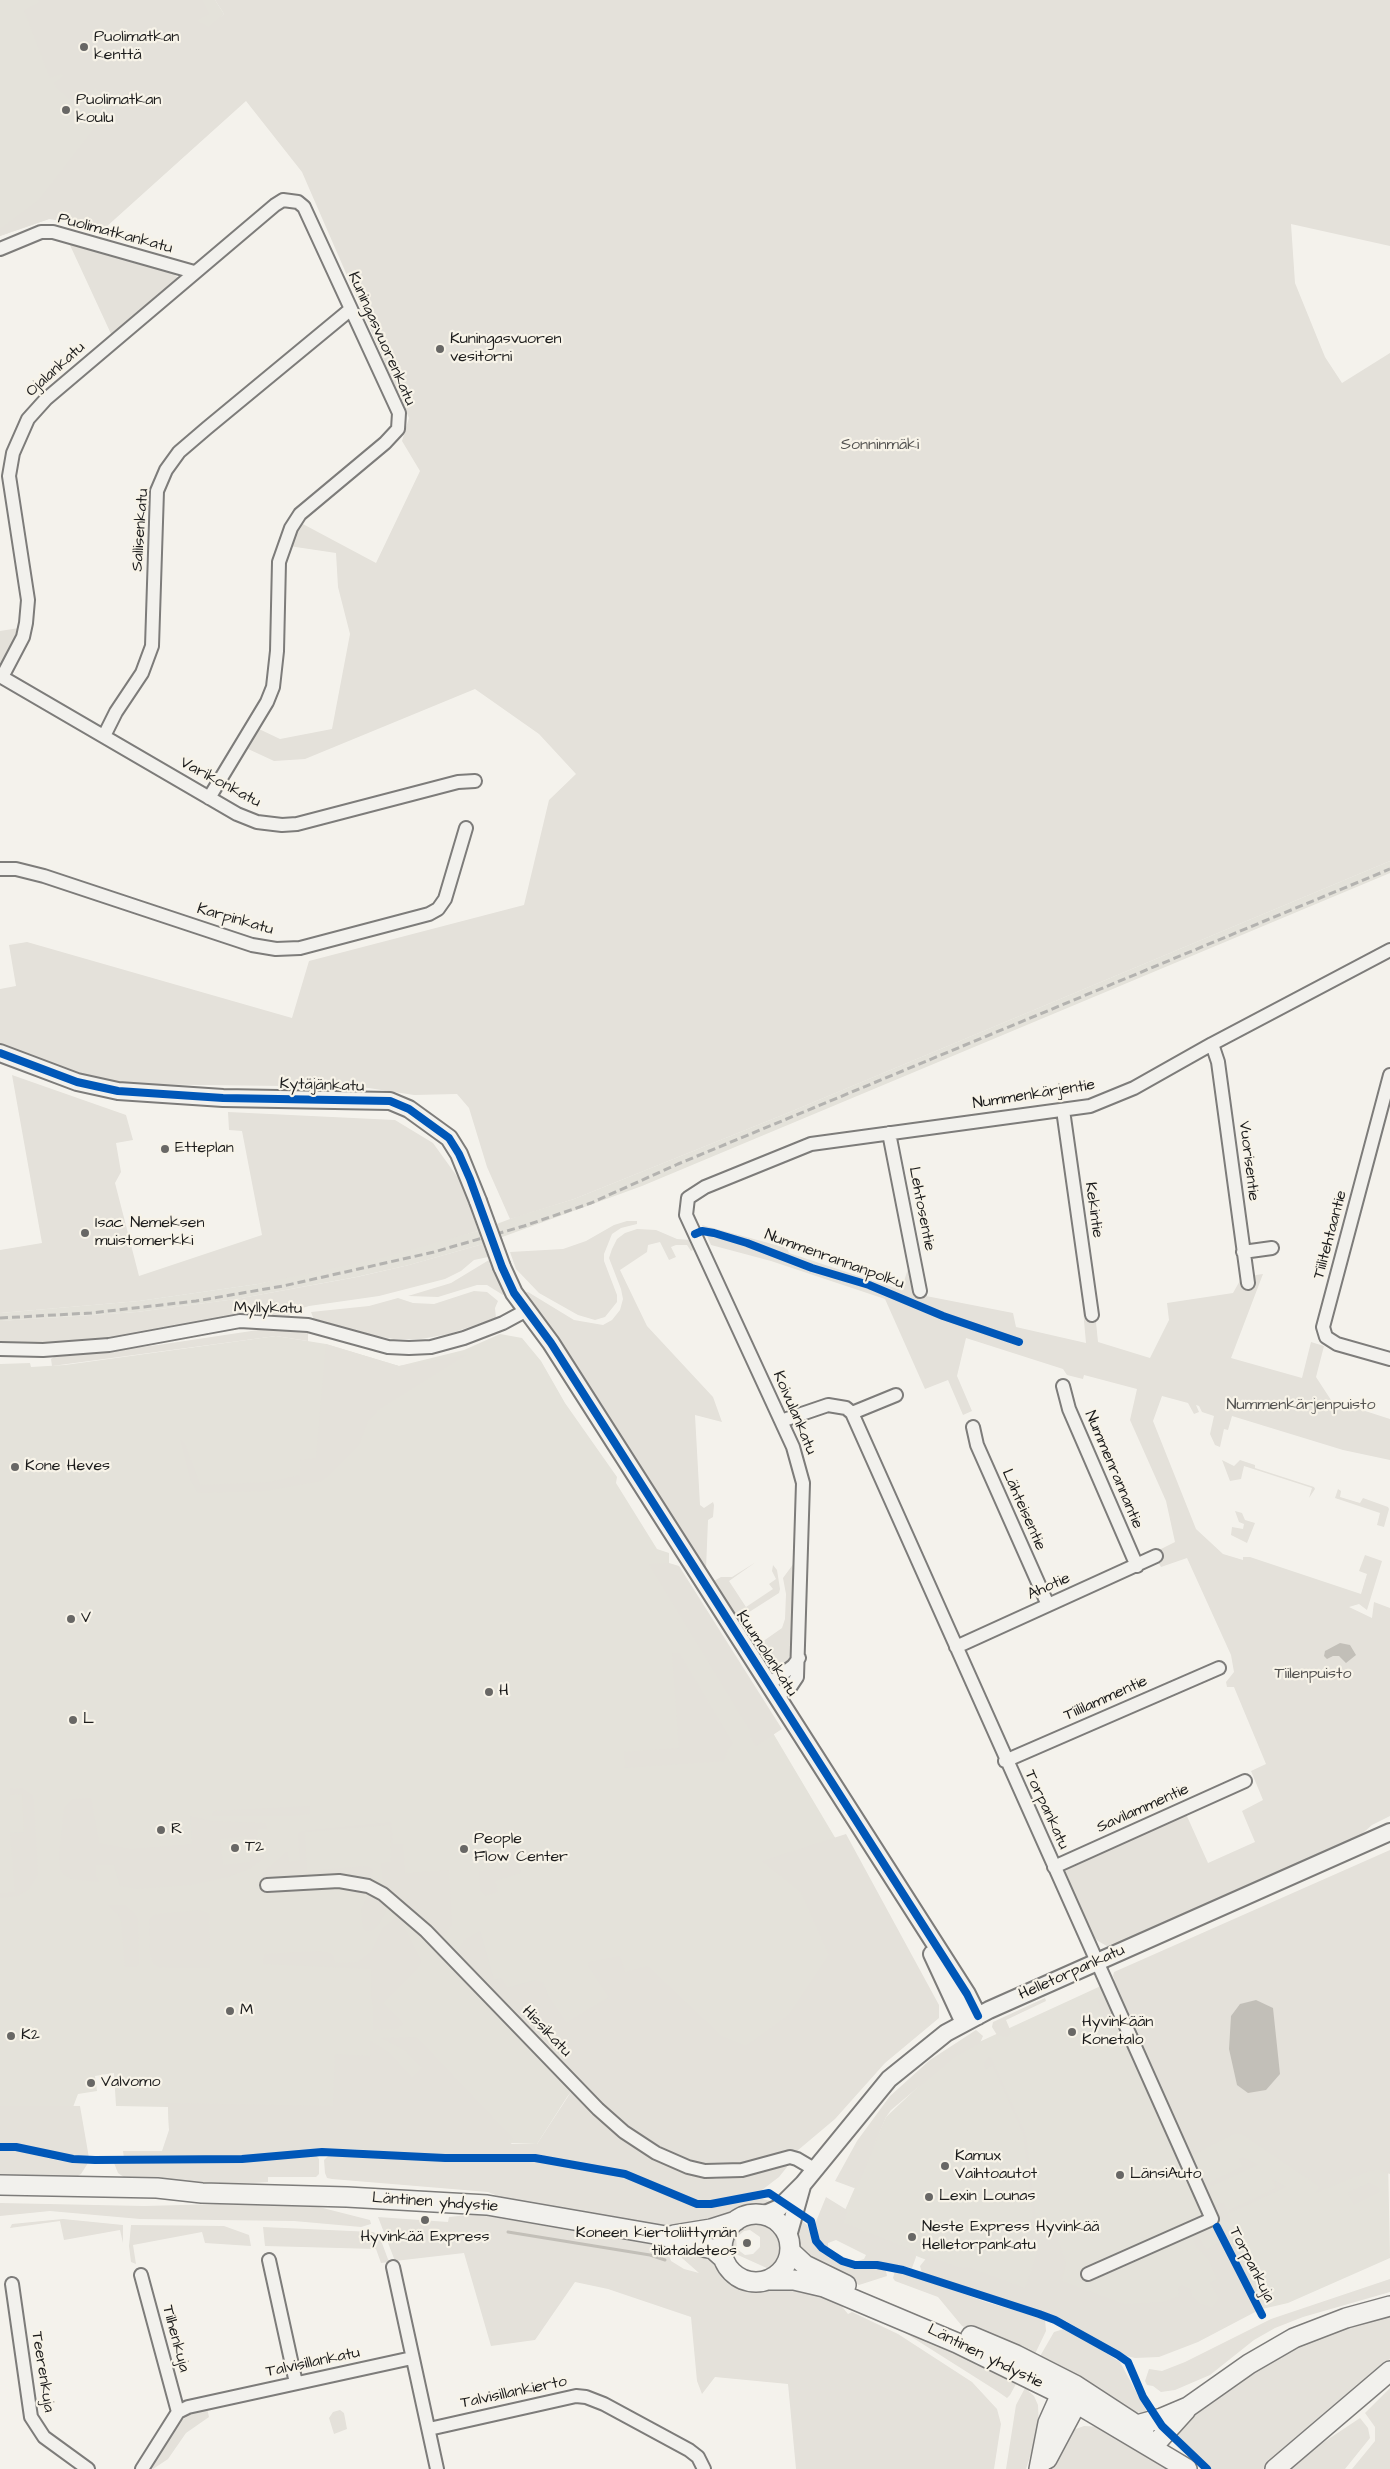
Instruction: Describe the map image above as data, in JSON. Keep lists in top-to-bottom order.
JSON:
{
  "streets": {
    "main road": ["Läntinen yhdystie"],
    "street": [
      "Puolimatkankatu",
      "Kuningasvuorenkatu",
      "Ojalankatu",
      "Sallisenkatu",
      "Varikonkatu",
      "Karpinkatu",
      "Kytäjänkatu",
      "Nummenkärjentie",
      "Vuorisentie",
      "Lehtosentie",
      "Kekintie",
      "Tiilitehtaantie",
      "Myllykatu",
      "Koivulankatu",
      "Nummenrannantie",
      "Lähteisentie",
      "Ahotie",
      "Kuumolankatu",
      "Tiililammentie",
      "Savilammentie",
      "Torpankatu",
      "Helletorpankatu",
      "Hissikatu",
      "Torpankuja",
      "Tilhenkuja",
      "Talvisillankatu",
      "Teerenkuja",
      "Talvisillankierto"
    ],
    "cycle path": ["Nummenrannanpolku"]
  },
  "crossings": [
    ["Puolimatkankatu", "Ojalankatu"],
    ["Kuningasvuorenkatu", "Ojalankatu"],
    ["Kuningasvuorenkatu", "Sallisenkatu"],
    ["Kuningasvuorenkatu", "Varikonkatu"],
    ["Ojalankatu", "Varikonkatu"],
    ["Sallisenkatu", "Varikonkatu"],
    ["Kytäjänkatu", "Myllykatu"],
    ["Kytäjänkatu", "Kuumolankatu"],
    ["Nummenkärjentie", "Vuorisentie"],
    ["Nummenkärjentie", "Lehtosentie"],
    ["Nummenkärjentie", "Kekintie"],
    ["Nummenkärjentie", "Koivulankatu"],
    ["Myllykatu", "Kuumolankatu"],
    ["Koivulankatu", "Kuumolankatu"],
    ["Nummenrannantie", "Ahotie"],
    ["Lähteisentie", "Ahotie"],
    ["Ahotie", "Torpankatu"],
    ["Kuumolankatu", "Helletorpankatu"],
    ["Tiililammentie", "Torpankatu"],
    ["Savilammentie", "Torpankatu"],
    ["Torpankatu", "Helletorpankatu"],
    ["Torpankatu", "Torpankuja"],
    ["Helletorpankatu", "Hissikatu"],
    ["Helletorpankatu", "Läntinen yhdystie"],
    ["Tilhenkuja", "Talvisillankatu"]
  ],
  "parks": ["Sonninmäki", "Nummenkärjenpuisto", "Tiilenpuisto"],
  "places": [
    "Puolimatkan kenttä",
    "Puolimatkan koulu",
    "Kuningasvuoren vesitorni",
    "Etteplan",
    "Isac Nemeksen muistomerkki",
    "Kone Heves",
    "V",
    "H",
    "L",
    "R",
    "T2",
    "People Flow Center",
    "M",
    "Hyvinkään Konetalo",
    "K2",
    "Valvomo",
    "Kamux Vaihtoautot",
    "LänsiAuto",
    "Lexin Lounas",
    "Hyvinkää Express",
    "Neste Express Hyvinkää Helletorpankatu",
    "Koneen kiertoliittymän tilataideteos"
  ]
}
